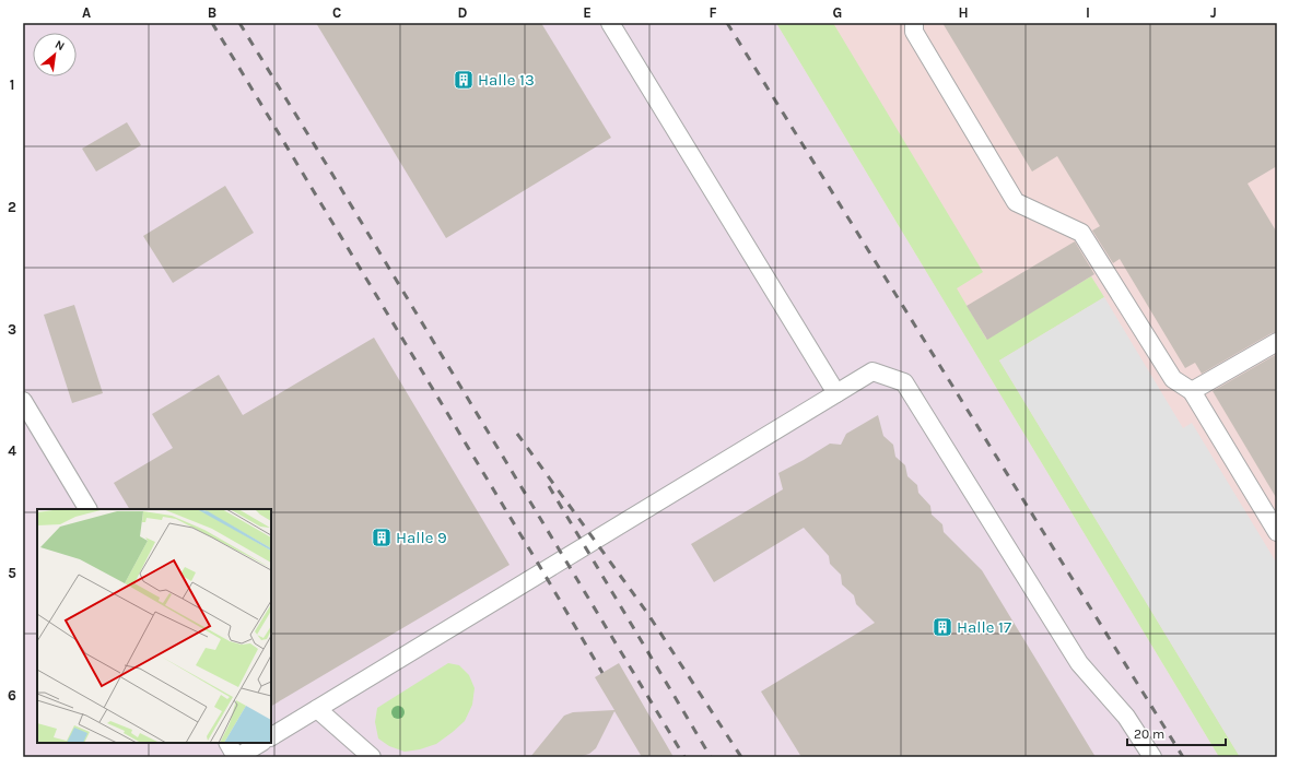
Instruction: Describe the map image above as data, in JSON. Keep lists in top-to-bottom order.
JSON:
{
  "places": {
    "building": ["Halle 13", "Halle 9", "Halle 17"]
  },
  "scale_bar": "20 m",
  "north": "top right",
  "grid": {
    "columns": [
      "A",
      "B",
      "C",
      "D",
      "E",
      "F",
      "G",
      "H",
      "I",
      "J"
    ],
    "rows": [
      "1",
      "2",
      "3",
      "4",
      "5",
      "6"
    ]
  }
}
